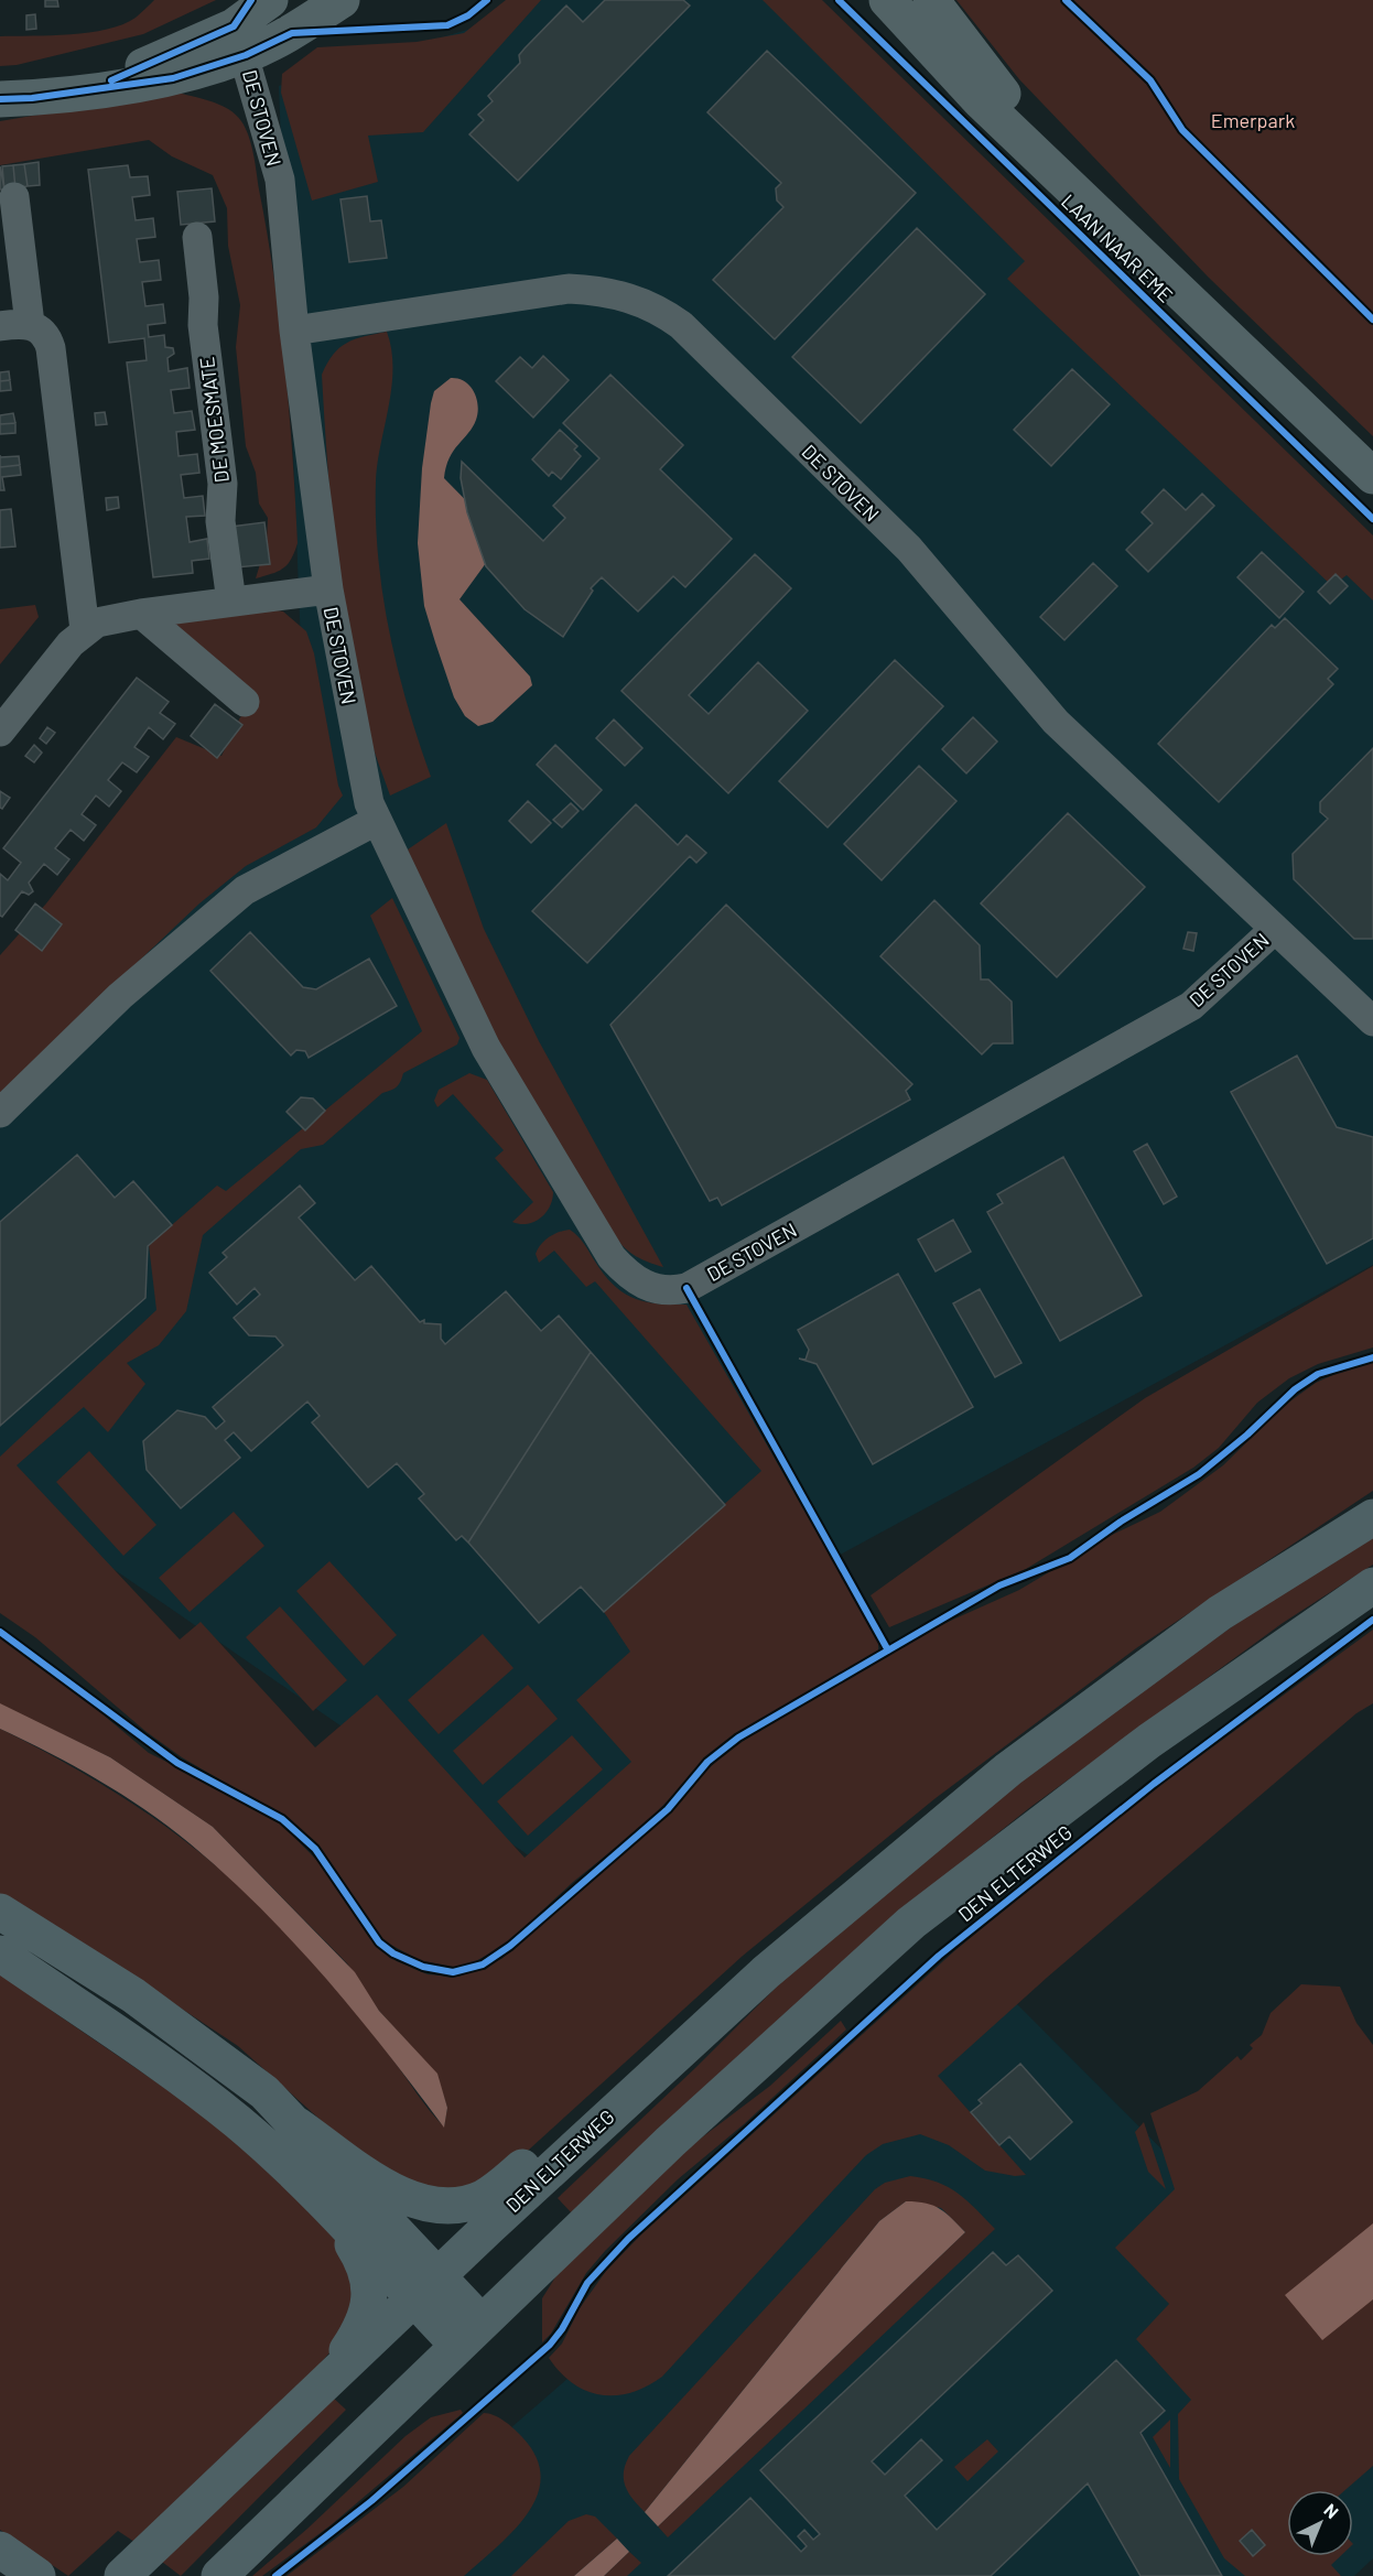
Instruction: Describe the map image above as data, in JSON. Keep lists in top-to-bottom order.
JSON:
{
  "streets": {
    "main road": ["DEN ELTERWEG"],
    "street": ["DE STOVEN", "LAAN NAAR EME", "DE MOESMATE"]
  },
  "parks": ["Emerpark"],
  "north": "top right"
}
